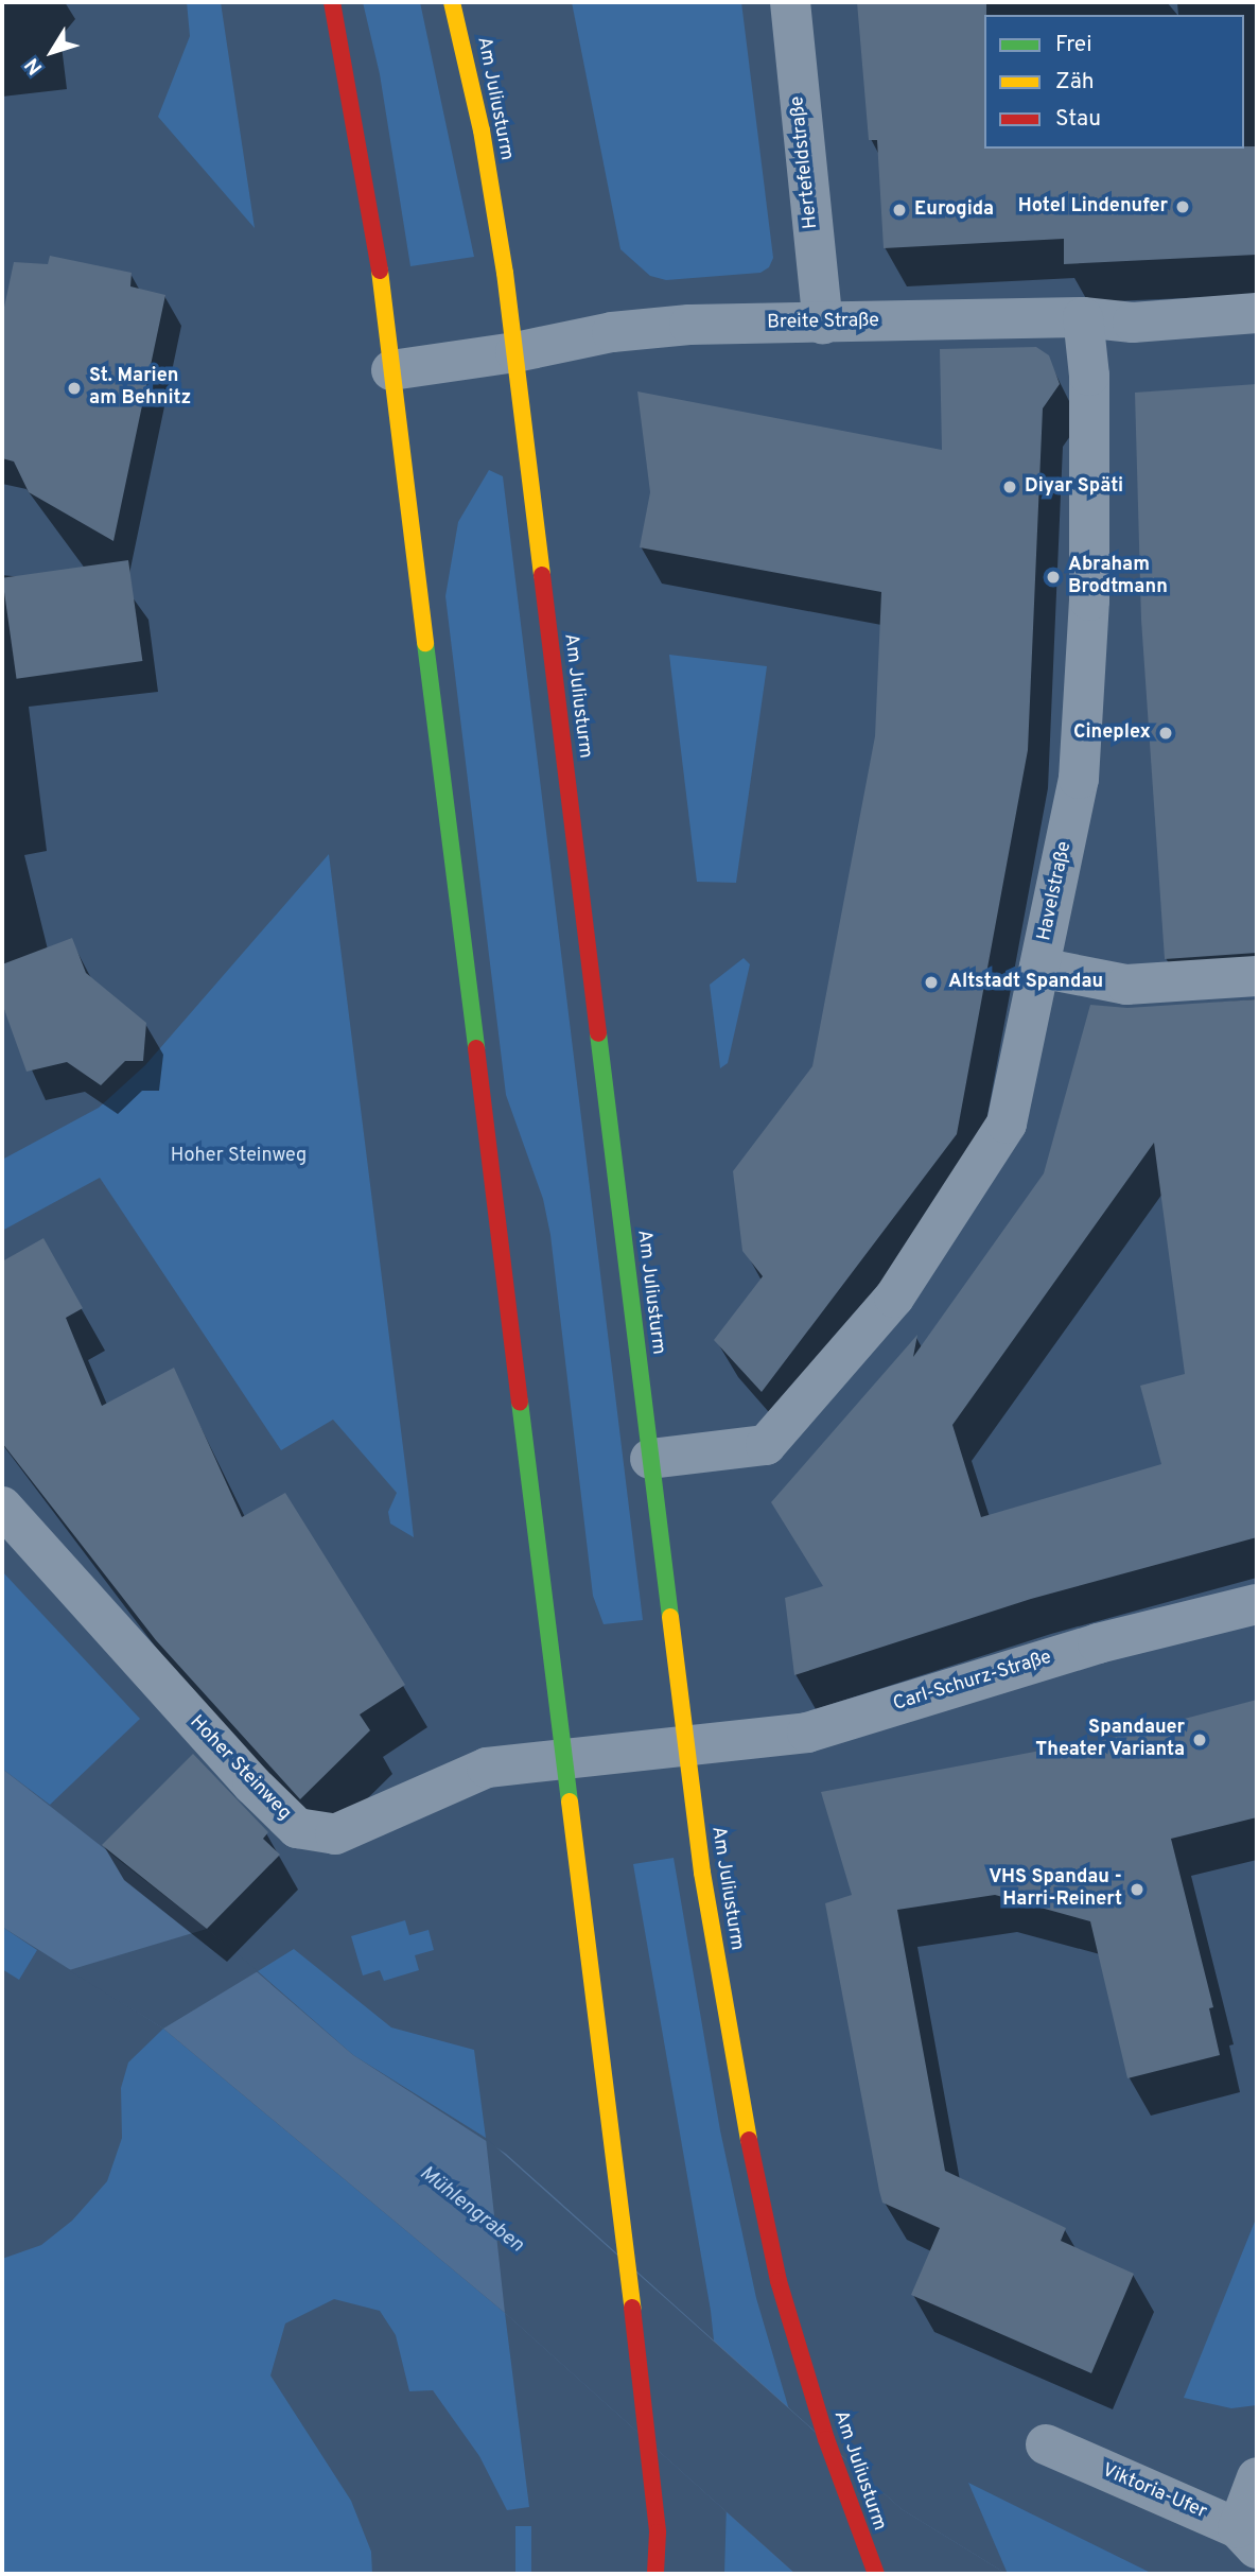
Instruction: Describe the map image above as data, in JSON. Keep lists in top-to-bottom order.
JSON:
{
  "streets": {
    "main road": ["Am Juliusturm"],
    "street": [
      "Hertefeldstraße",
      "Breite Straße",
      "Havelstraße",
      "Carl-Schurz-Straße",
      "Hoher Steinweg",
      "Viktoria-Ufer"
    ]
  },
  "crossings": [
    ["Am Juliusturm", "Breite Straße"],
    ["Am Juliusturm", "Havelstraße"],
    ["Am Juliusturm", "Carl-Schurz-Straße"],
    ["Am Juliusturm", "Hoher Steinweg"],
    ["Hertefeldstraße", "Breite Straße"],
    ["Breite Straße", "Havelstraße"],
    ["Carl-Schurz-Straße", "Hoher Steinweg"]
  ],
  "water": ["Mühlengraben"],
  "parks": ["Hoher Steinweg"],
  "places": [
    "Hotel Lindenufer",
    "Eurogida",
    "St. Marien am Behnitz",
    "Diyar Späti",
    "Abraham Brodtmann",
    "Cineplex",
    "Altstadt Spandau",
    "Spandauer Theater Varianta",
    "VHS Spandau - Harri-Reinert"
  ],
  "legend": ["Frei", "Zäh", "Stau"],
  "north": "bottom left"
}
